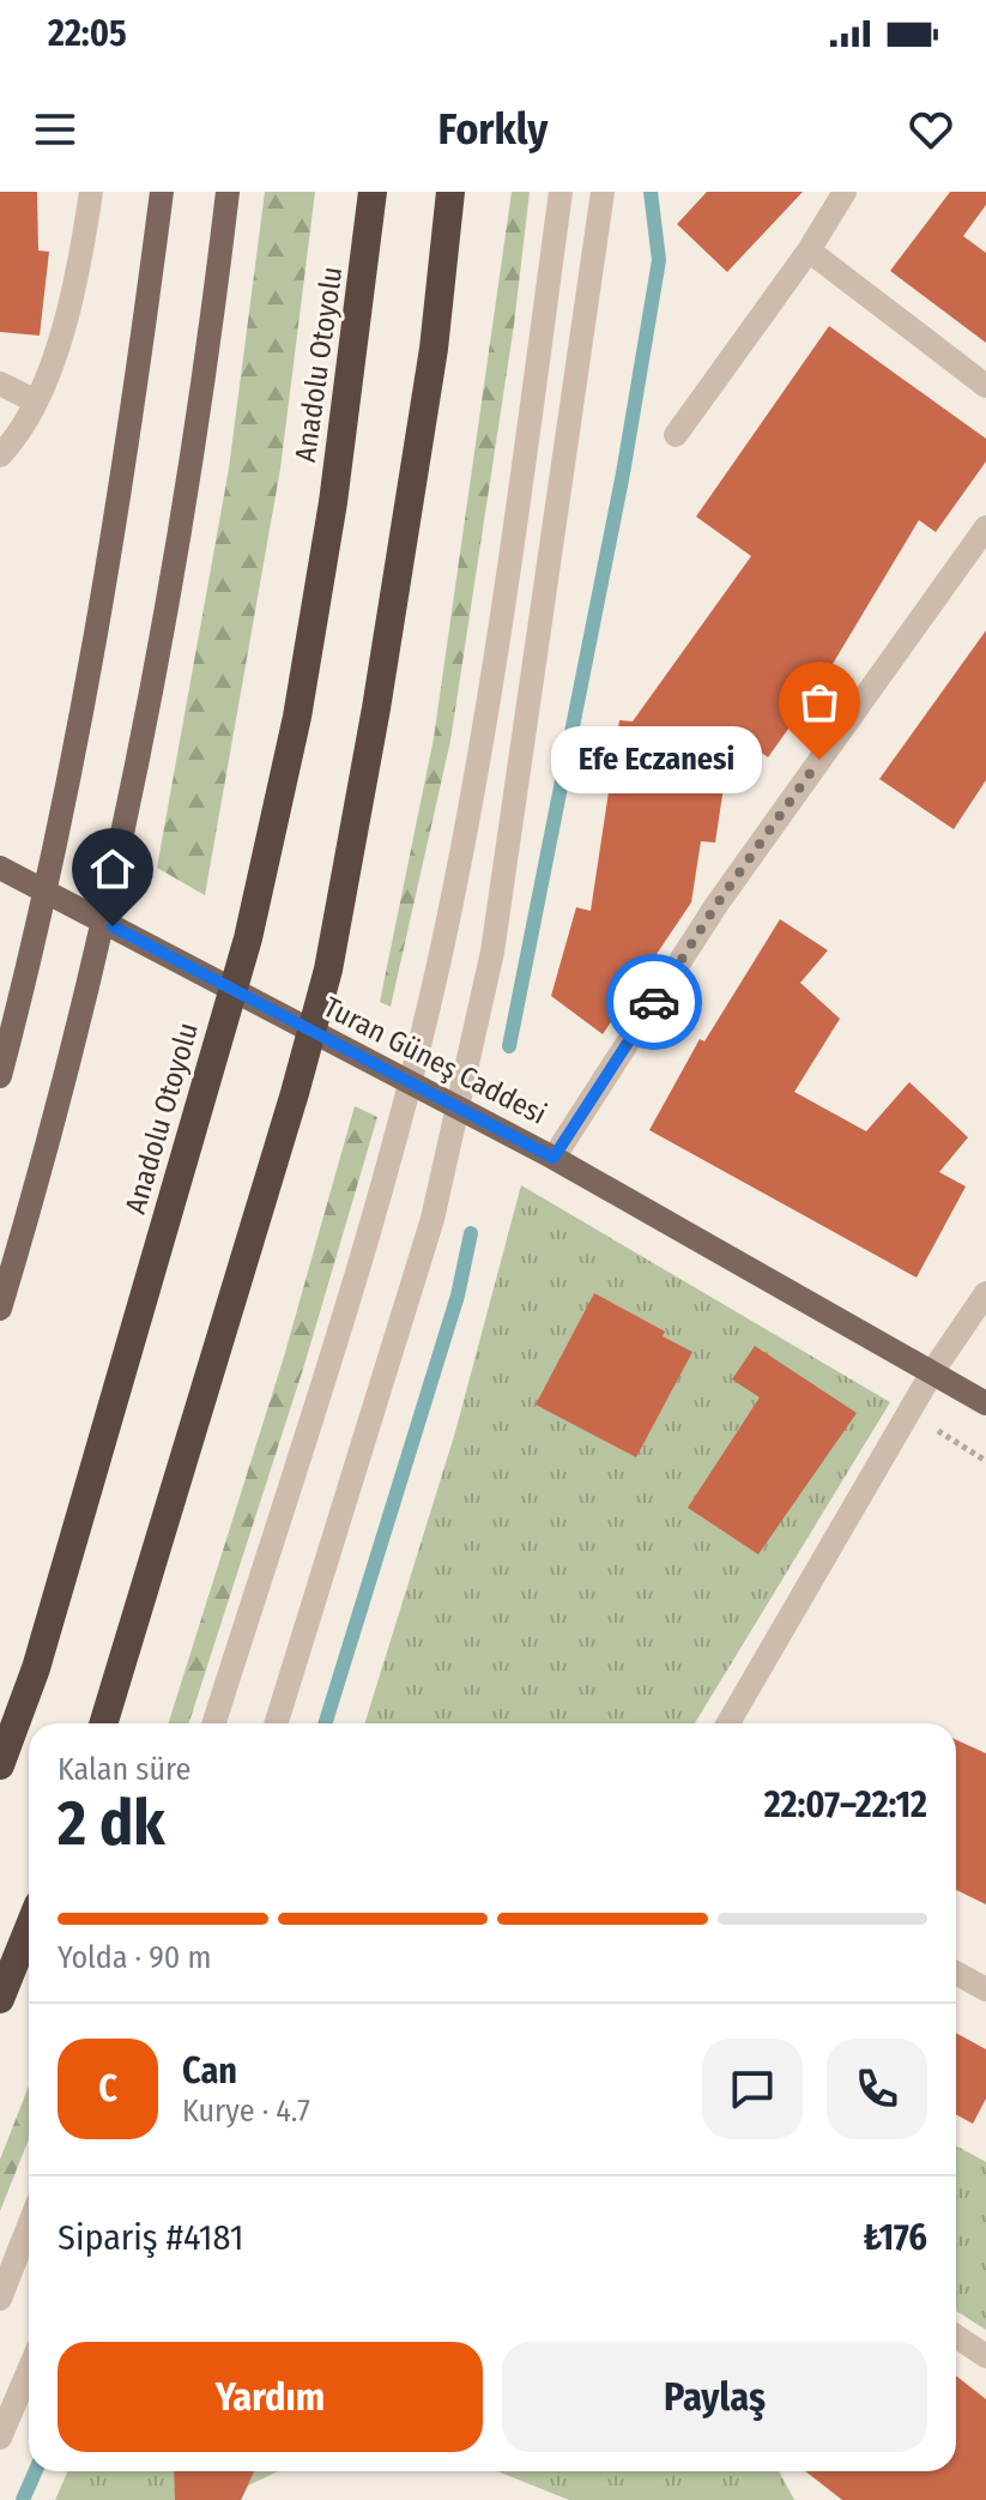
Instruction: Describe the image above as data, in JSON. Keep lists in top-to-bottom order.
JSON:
{
  "streets": {
    "highway": ["Anadolu Otoyolu"],
    "main road": ["Turan Güneş Caddesi"]
  },
  "places": ["Efe Eczanesi"],
  "page": {
    "status": "22:05",
    "header": "Forkly",
    "bubble": "Efe Eczanesi",
    "heading": ["2 dk", "Kalan süre", "22:07–22:12"],
    "panel": [
      "Can",
      "Kurye · 4.7",
      "Sipariş #4181",
      "₺176"
    ],
    "bar": "Yolda · 90 m",
    "round": "C",
    "buttons": ["Yardım", "Paylaş"]
  }
}
